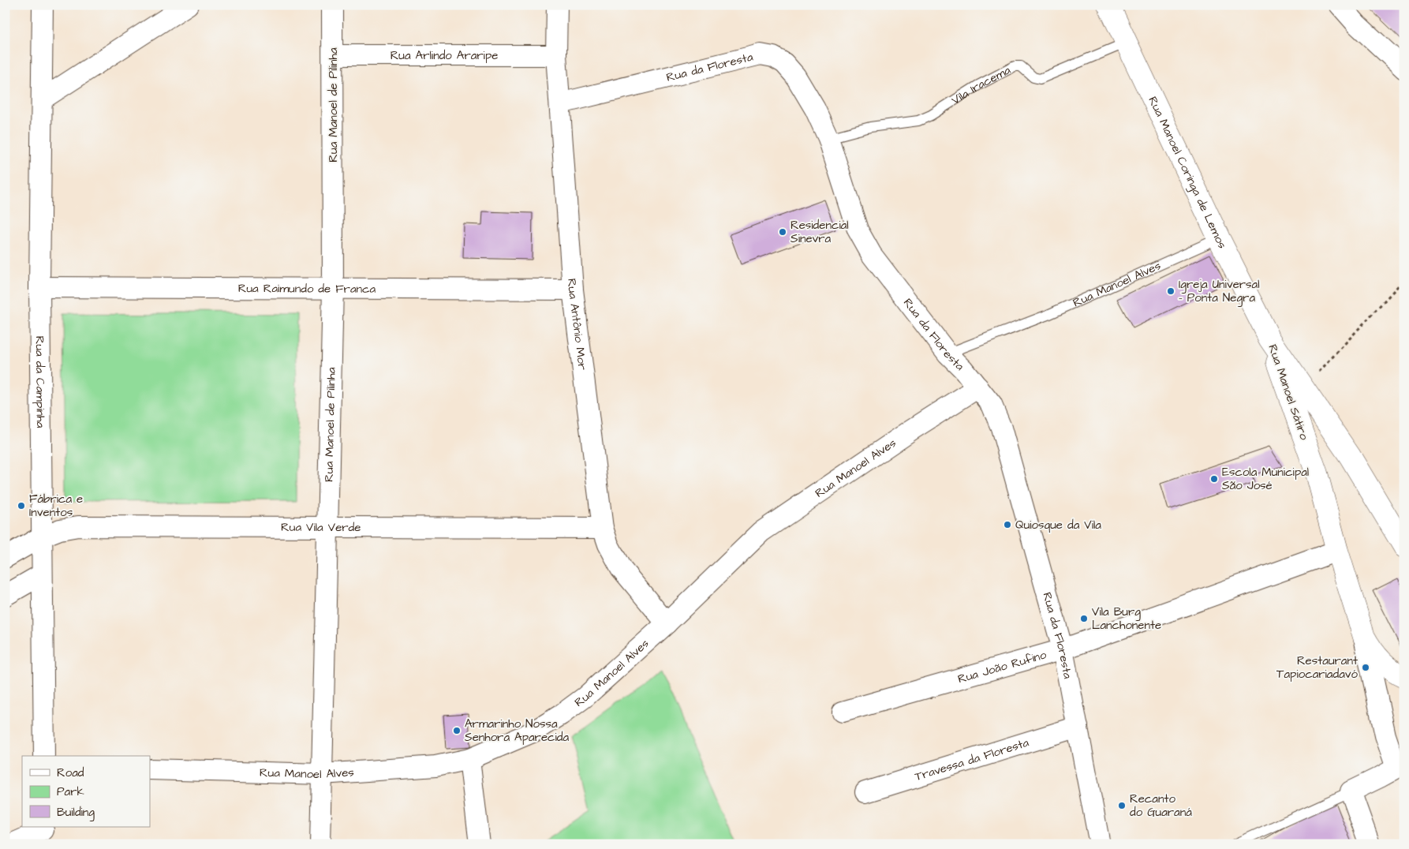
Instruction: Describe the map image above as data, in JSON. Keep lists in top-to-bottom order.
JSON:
{
  "streets": {
    "main road": ["Rua Manoel Coringa de Lemos", "Rua Manoel Sátiro"],
    "street": [
      "Rua Arlindo Araripe",
      "Rua da Floresta",
      "Rua Manoel de Pilinha",
      "Rua Manoel Alves",
      "Rua Raimundo de Franca",
      "Rua Antônio Mor",
      "Rua da Campinha",
      "Rua Vila Verde",
      "Rua João Rufino",
      "Travessa da Floresta"
    ],
    "lane": ["Vila Iracema"]
  },
  "crossings": [
    ["Rua Arlindo Araripe", "Rua Manoel de Pilinha"],
    ["Rua Arlindo Araripe", "Rua Antônio Mor"],
    ["Rua da Floresta", "Vila Iracema"],
    ["Rua da Floresta", "Rua Manoel Alves"],
    ["Rua da Floresta", "Rua Antônio Mor"],
    ["Rua da Floresta", "Rua João Rufino"],
    ["Rua da Floresta", "Travessa da Floresta"],
    ["Vila Iracema", "Rua Manoel Coringa de Lemos"],
    ["Rua Manoel de Pilinha", "Rua Manoel Alves"],
    ["Rua Manoel de Pilinha", "Rua Raimundo de Franca"],
    ["Rua Manoel de Pilinha", "Rua Vila Verde"],
    ["Rua Manoel Coringa de Lemos", "Rua Manoel Alves"],
    ["Rua Manoel Coringa de Lemos", "Rua Manoel Sátiro"],
    ["Rua Manoel Alves", "Rua Antônio Mor"],
    ["Rua Raimundo de Franca", "Rua Antônio Mor"],
    ["Rua Raimundo de Franca", "Rua da Campinha"],
    ["Rua Antônio Mor", "Rua Vila Verde"],
    ["Rua da Campinha", "Rua Vila Verde"],
    ["Rua Manoel Sátiro", "Rua João Rufino"]
  ],
  "places": [
    "Residencial Sinevra",
    "Igreja Universal - Ponta Negra",
    "Escola Municipal São José",
    "Fábrica e Inventos",
    "Quiosque da Vila",
    "Vila Burg Lanchonente",
    "Restaurant Tapiocariadavó",
    "Armarinho Nossa Senhora Aparecida",
    "Recanto do Guaraná"
  ],
  "legend": ["Road", "Park", "Building"]
}
